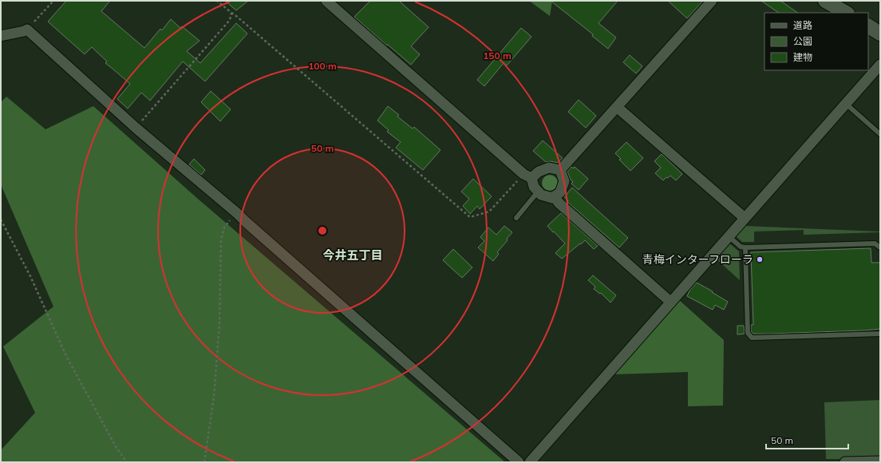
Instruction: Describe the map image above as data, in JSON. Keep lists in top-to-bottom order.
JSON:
{
  "districts": ["今井五丁目"],
  "places": ["青梅インターフローラ"],
  "legend": ["道路", "公園", "建物"],
  "scale_bar": "50 m",
  "rings": ["150 m", "100 m", "50 m"]
}
